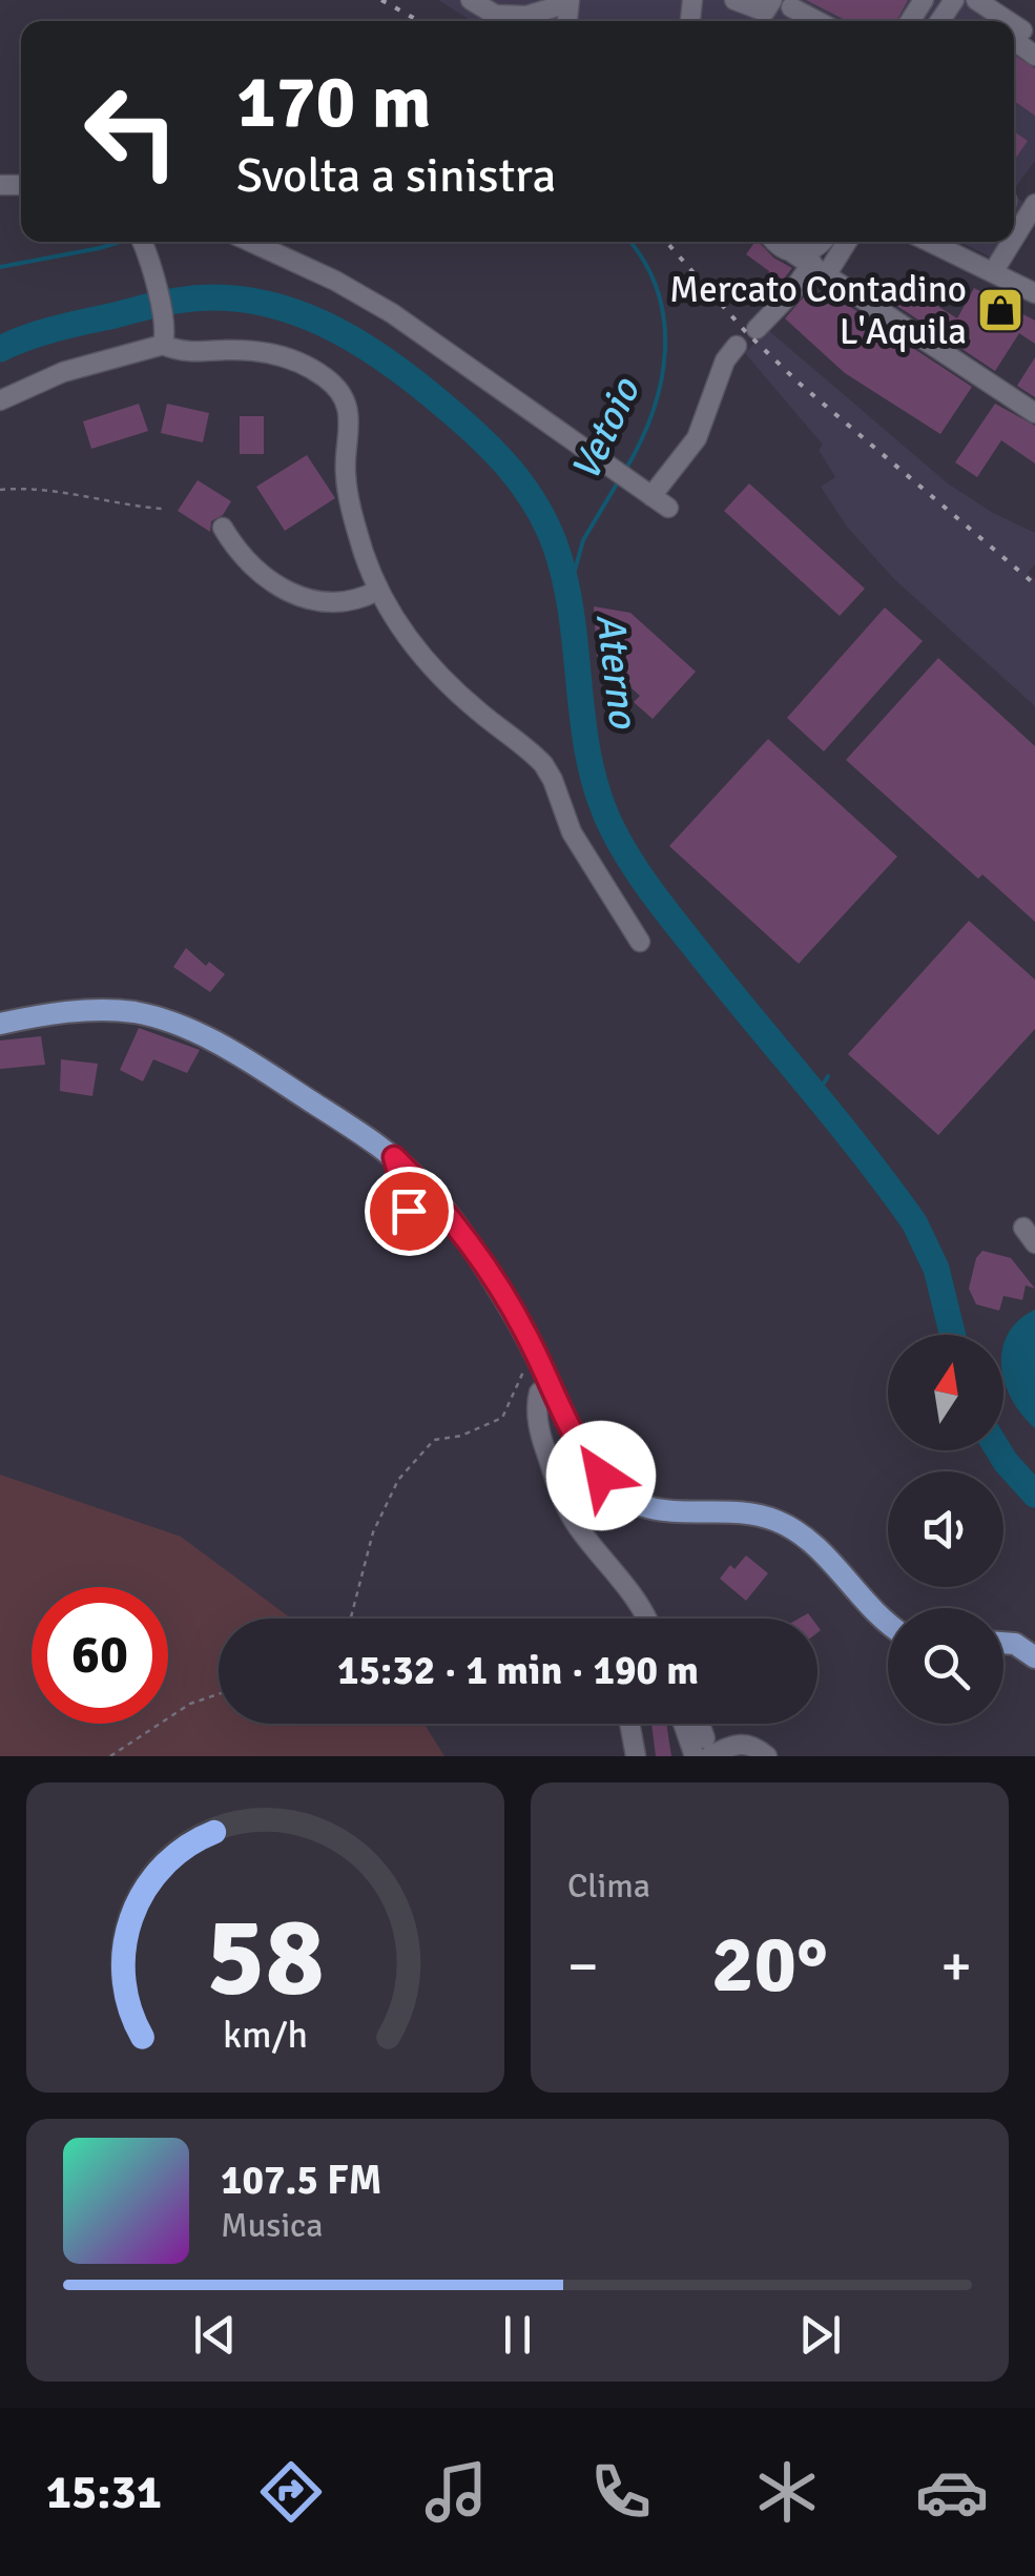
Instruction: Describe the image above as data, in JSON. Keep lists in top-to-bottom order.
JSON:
{
  "water": ["Vetoio", "Aterno"],
  "places": {
    "shop": ["Mercato Contadino L'Aquila"]
  },
  "north": "top",
  "page": {
    "turn": ["170 m", "Svolta a sinistra"],
    "limit": "60",
    "trip": "15:32 · 1 min · 190 m",
    "tile": "Clima",
    "heat": ["−", "20°", "+"],
    "song": ["107.5 FM", "Musica"],
    "tabs": "15:31",
    "gauge": ["58", "km/h"]
  }
}
